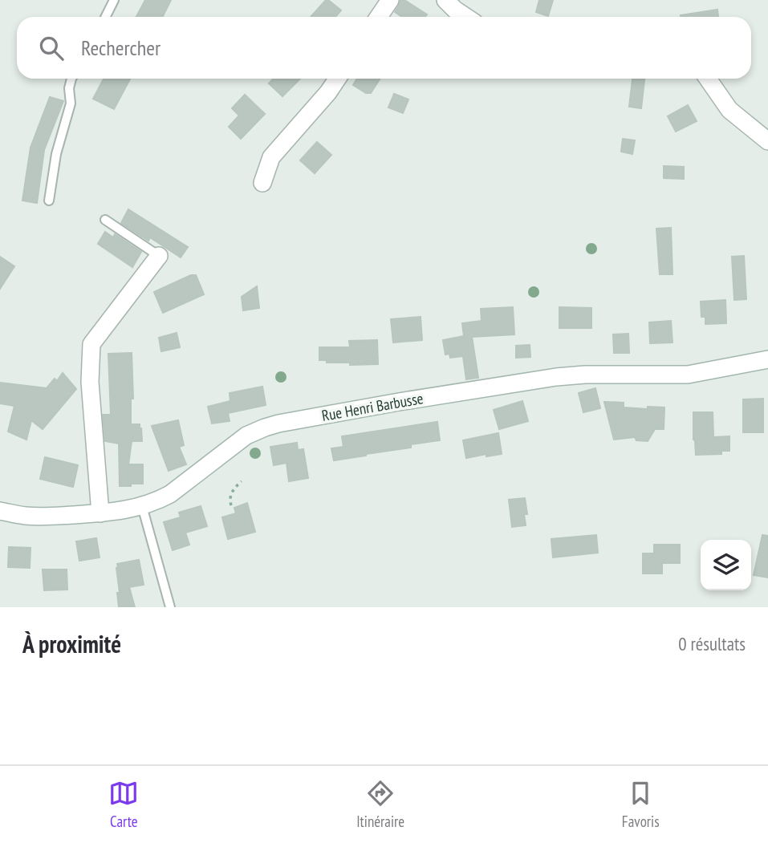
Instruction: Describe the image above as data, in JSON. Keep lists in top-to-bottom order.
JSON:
{
  "streets": {
    "street": ["Rue Henri Barbusse"]
  },
  "page": {
    "search": "Rechercher",
    "heading": ["À proximité", "0 résultats"],
    "nav": ["Carte", "Itinéraire", "Favoris"]
  }
}
